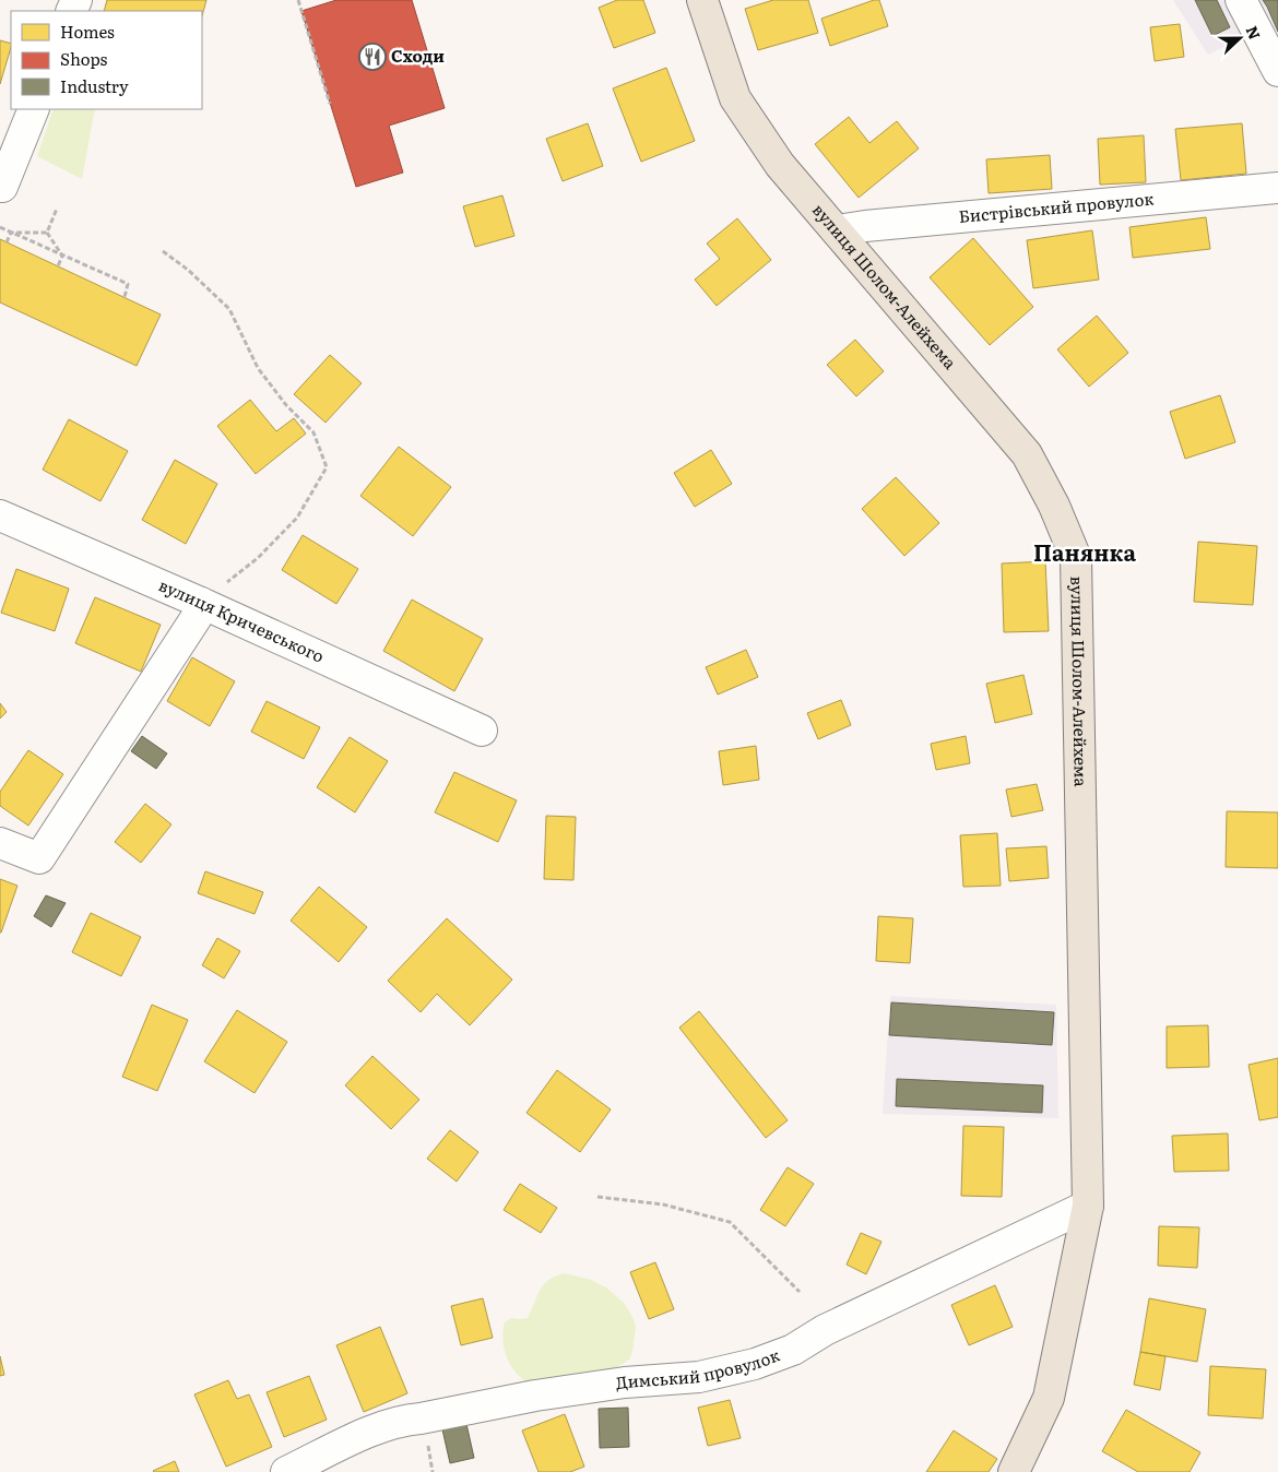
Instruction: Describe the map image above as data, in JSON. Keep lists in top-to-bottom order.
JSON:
{
  "streets": {
    "main road": ["вулиця Шолом-Алейхема"],
    "street": ["Бистрівський провулок", "вулиця Кричевського", "Димський провулок"]
  },
  "crossings": [
    ["Бистрівський провулок", "вулиця Шолом-Алейхема"],
    ["вулиця Шолом-Алейхема", "Димський провулок"]
  ],
  "districts": ["Панянка"],
  "places": {
    "restaurant": ["Сходи"]
  },
  "legend": ["Homes", "Shops", "Industry"],
  "north": "right"
}
